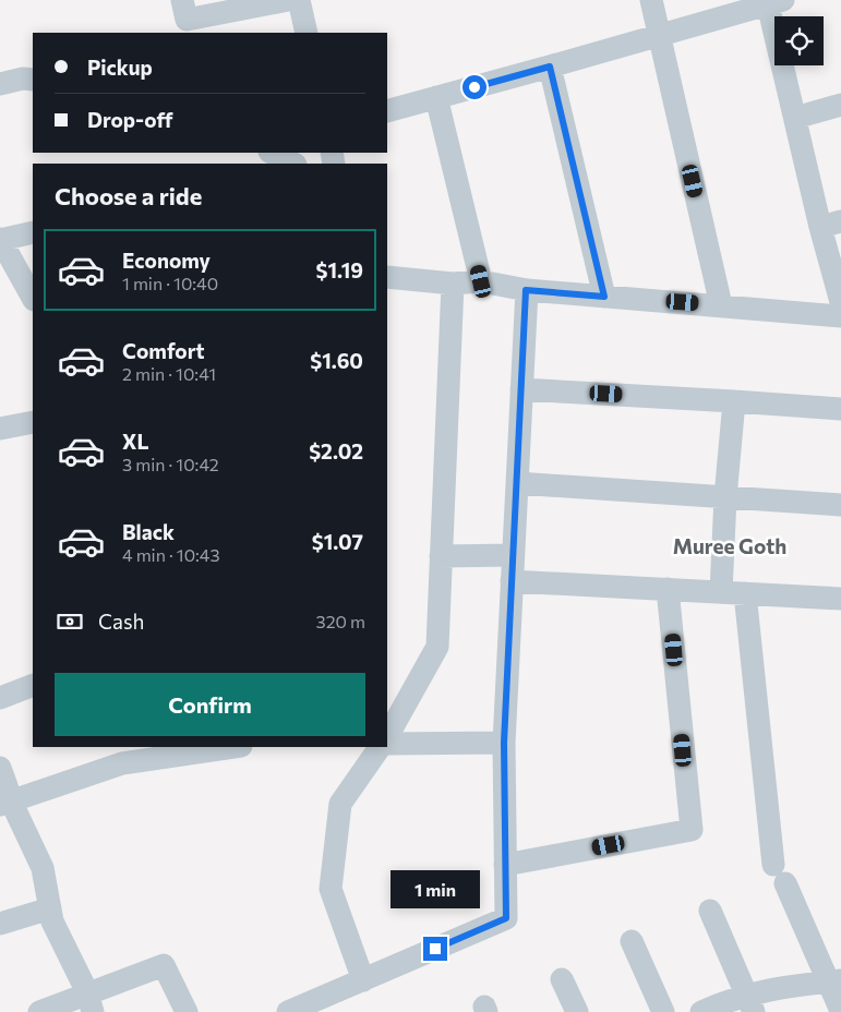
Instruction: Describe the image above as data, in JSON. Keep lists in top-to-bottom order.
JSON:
{
  "districts": ["Muree Goth"],
  "page": {
    "banner": ["Pickup", "Drop-off"],
    "heading": "Choose a ride",
    "list": [
      {
        "name": "Economy",
        "note": "1 min · 10:40",
        "value": "$1.19"
      },
      {
        "name": "Comfort",
        "note": "2 min · 10:41",
        "value": "$1.60"
      },
      {
        "name": "XL",
        "note": "3 min · 10:42",
        "value": "$2.02"
      },
      {
        "name": "Black",
        "note": "4 min · 10:43",
        "value": "$1.07"
      }
    ],
    "pay": ["Cash", "320 m"],
    "buttons": "Confirm",
    "bubble": "1 min"
  }
}
